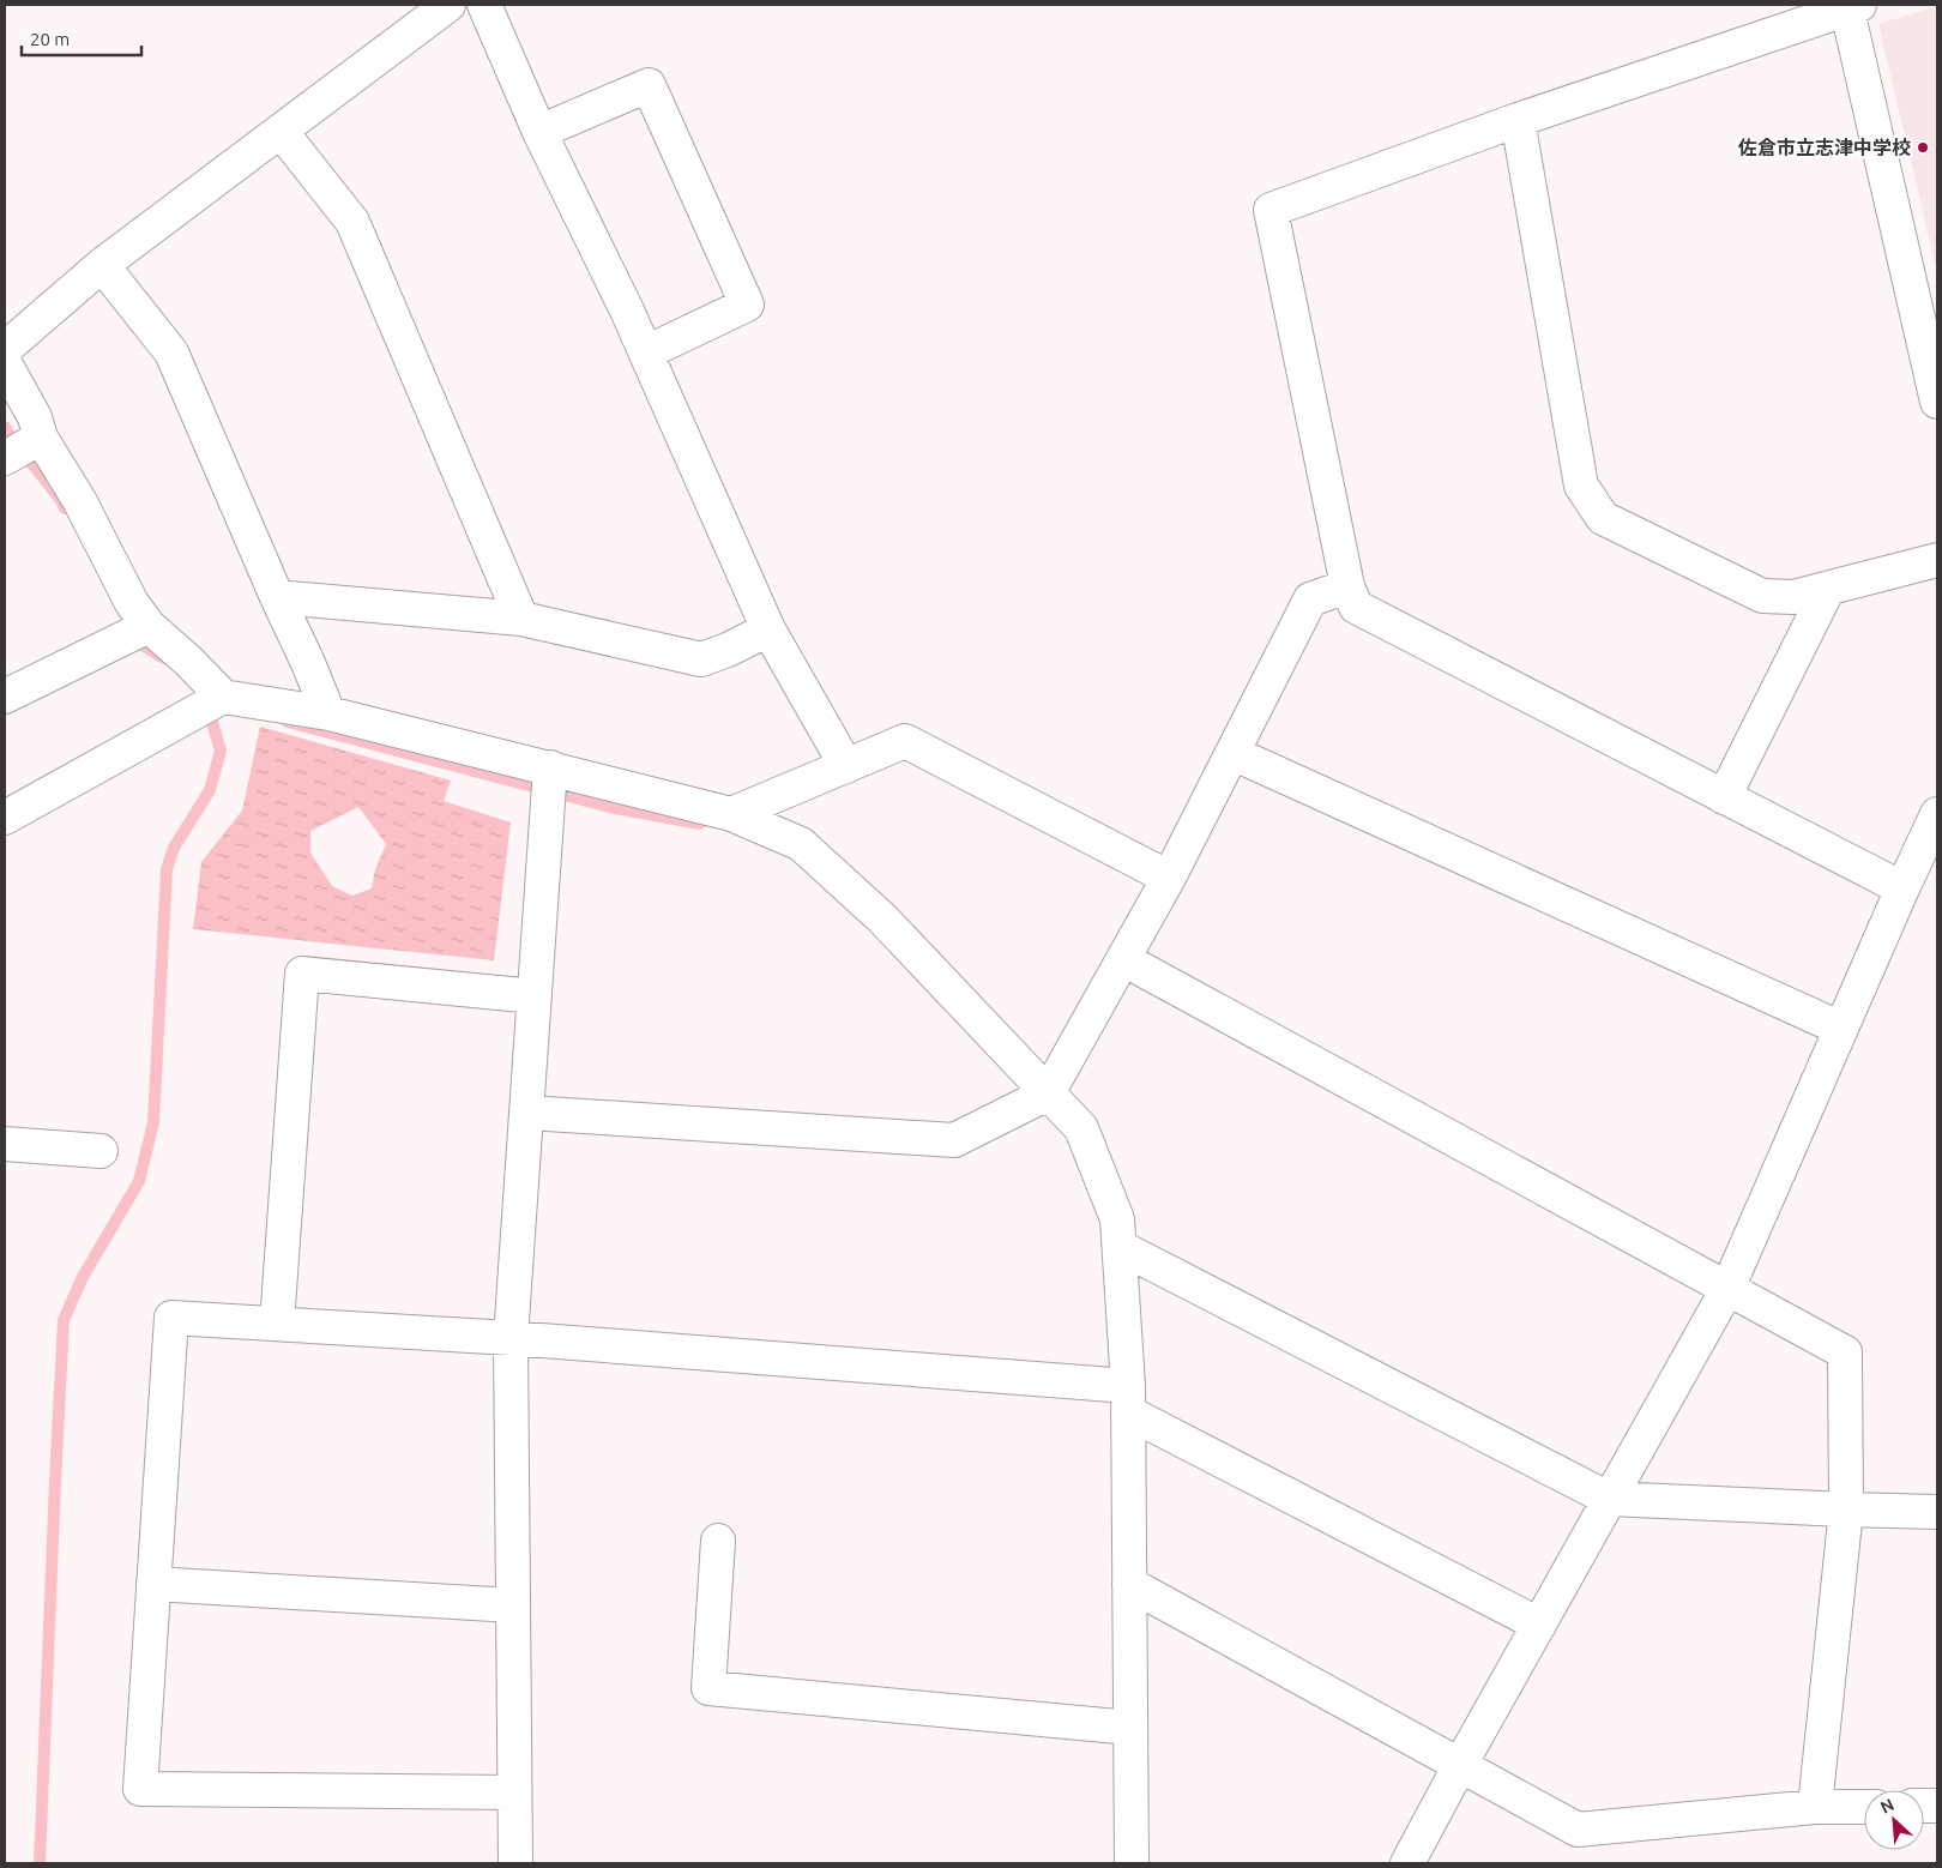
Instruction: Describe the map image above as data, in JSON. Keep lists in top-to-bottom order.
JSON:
{
  "places": ["佐倉市立志津中学校"],
  "scale_bar": "20 m",
  "north": "top left"
}
